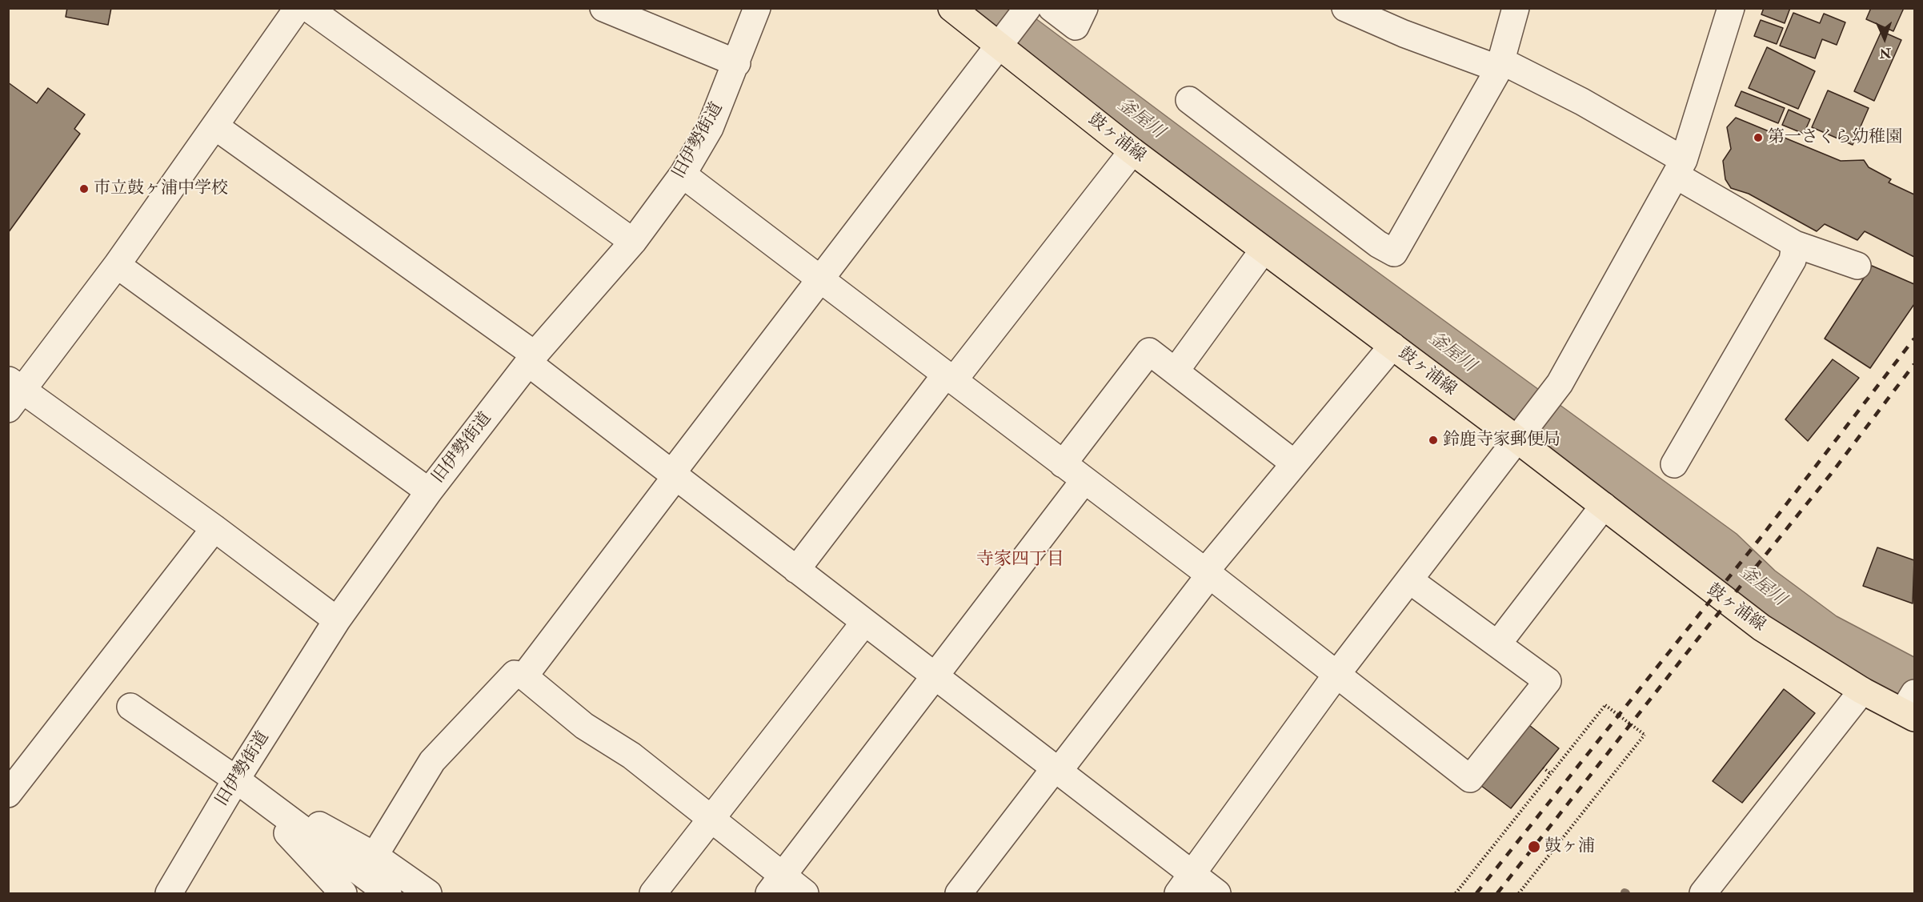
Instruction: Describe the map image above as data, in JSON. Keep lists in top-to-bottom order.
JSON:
{
  "streets": {
    "main road": ["鼓ヶ浦線"],
    "street": ["旧伊勢街道"]
  },
  "districts": ["寺家四丁目"],
  "water": ["釜屋川"],
  "places": [
    "第一さくら幼稚園",
    "市立鼓ヶ浦中学校",
    "鈴鹿寺家郵便局",
    "鼓ヶ浦"
  ],
  "north": "bottom"
}
